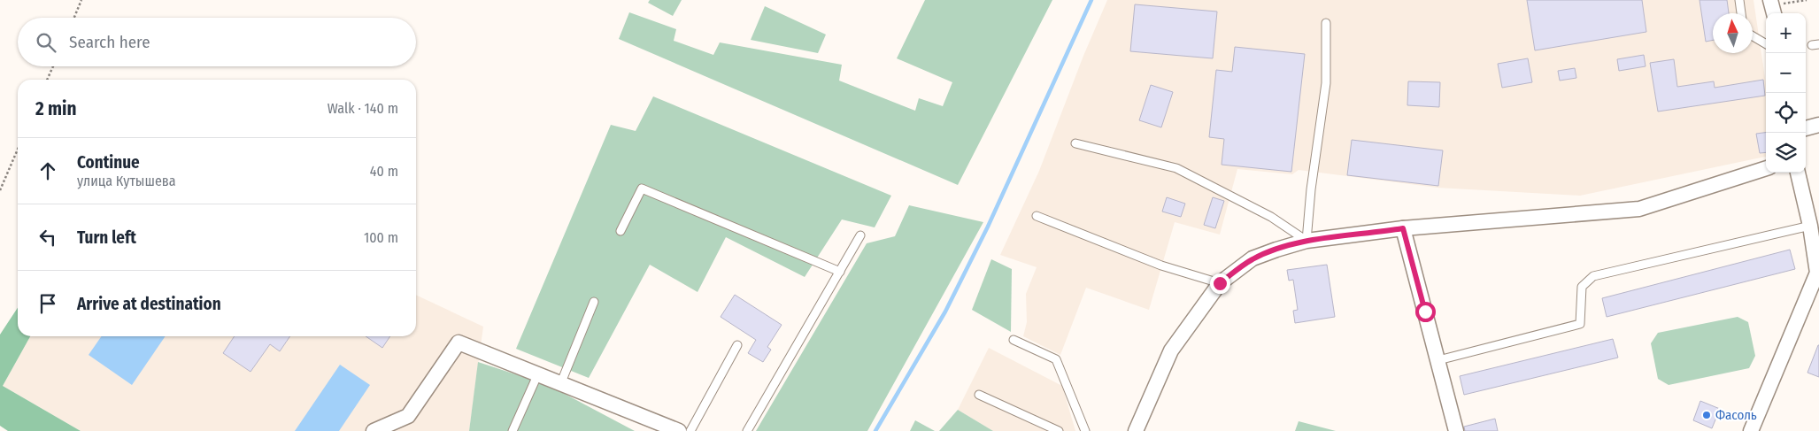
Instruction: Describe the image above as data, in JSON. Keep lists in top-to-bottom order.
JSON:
{
  "places": ["Фасоль"],
  "north": "top",
  "page": {
    "map_buttons": ["+", "−"],
    "search": "Search here",
    "heading": ["2 min", "Walk · 140 m"],
    "list": [
      ["Continue", "улица Кутышева", "40 m"],
      ["Turn left", "100 m"],
      "Arrive at destination"
    ]
  }
}
